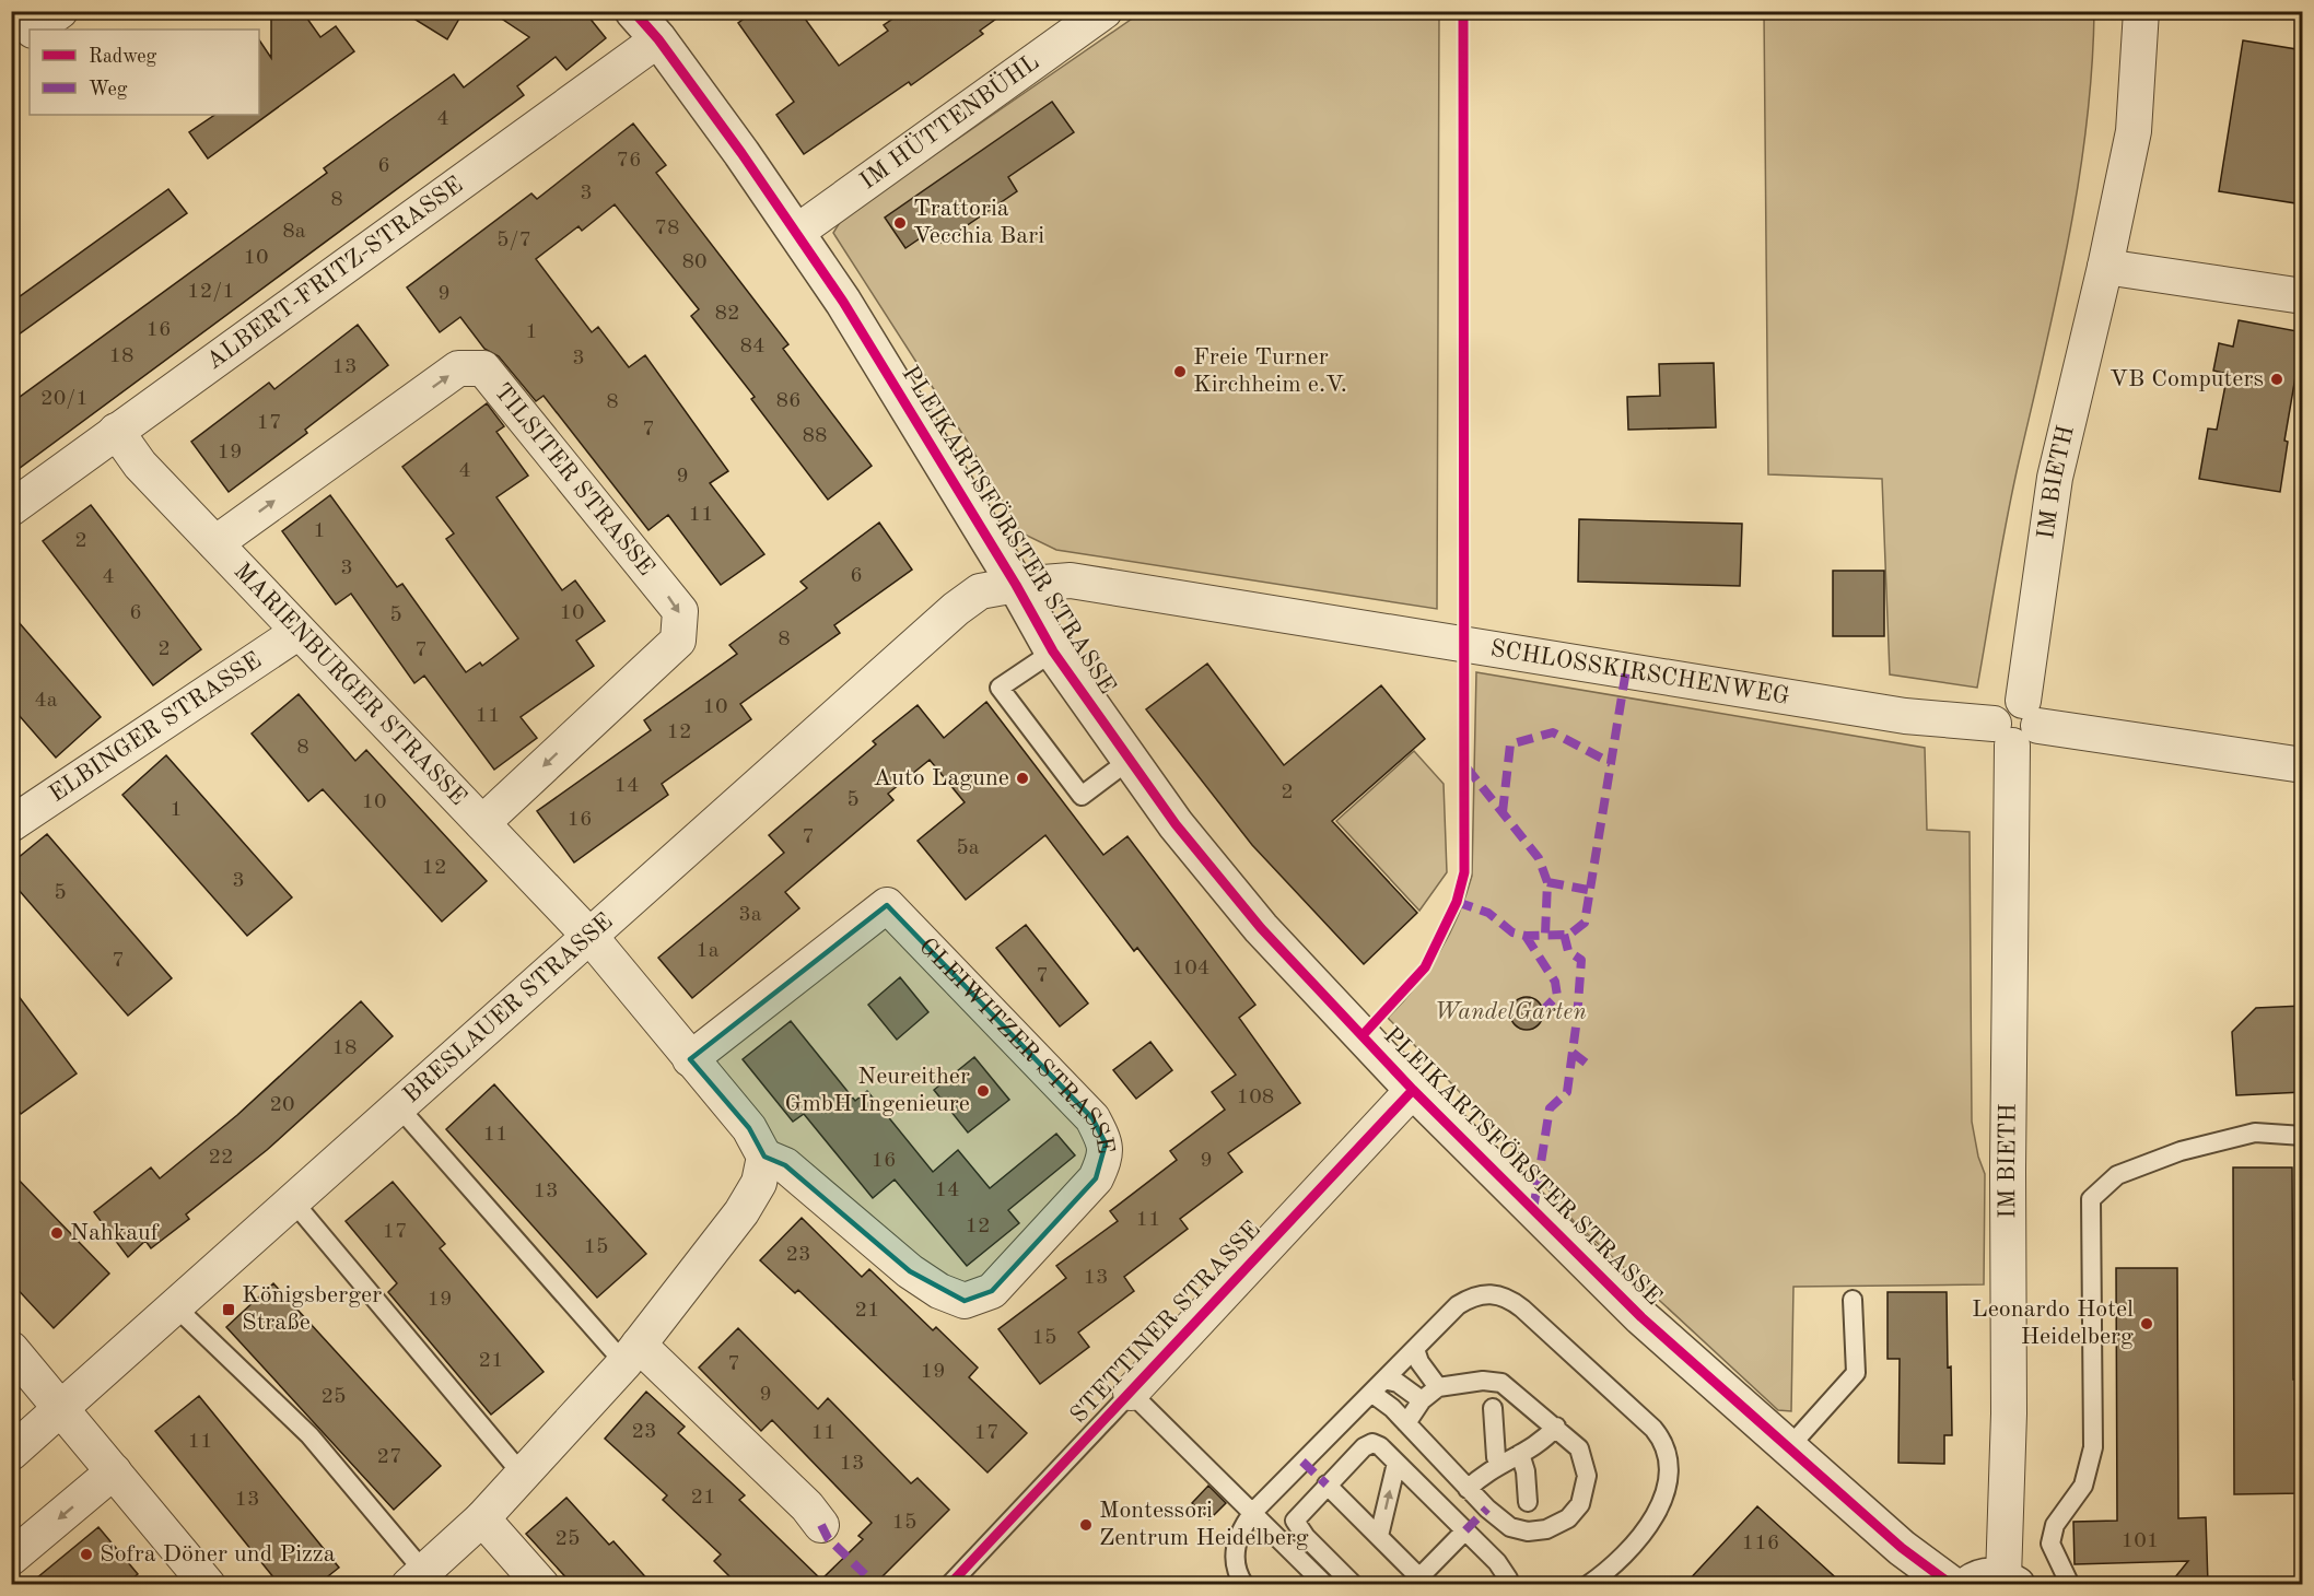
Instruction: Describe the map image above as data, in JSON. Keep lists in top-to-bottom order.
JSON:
{
  "streets": {
    "street": [
      "IM HÜTTENBÜHL",
      "ALBERT-FRITZ-STRASSE",
      "TILSITER STRASSE",
      "IM BIETH",
      "PLEIKARTSFÖRSTER STRASSE",
      "SCHLOSSKIRSCHENWEG",
      "MARIENBURGER STRASSE",
      "ELBINGER STRASSE",
      "BRESLAUER STRASSE",
      "GLEIWITZER STRASSE",
      "STETTINER STRASSE"
    ]
  },
  "crossings": [
    ["IM HÜTTENBÜHL", "PLEIKARTSFÖRSTER STRASSE"],
    ["ALBERT-FRITZ-STRASSE", "PLEIKARTSFÖRSTER STRASSE"],
    ["ALBERT-FRITZ-STRASSE", "MARIENBURGER STRASSE"],
    ["TILSITER STRASSE", "MARIENBURGER STRASSE"],
    ["IM BIETH", "SCHLOSSKIRSCHENWEG"],
    ["PLEIKARTSFÖRSTER STRASSE", "SCHLOSSKIRSCHENWEG"],
    ["PLEIKARTSFÖRSTER STRASSE", "BRESLAUER STRASSE"],
    ["PLEIKARTSFÖRSTER STRASSE", "STETTINER STRASSE"],
    ["SCHLOSSKIRSCHENWEG", "BRESLAUER STRASSE"],
    ["MARIENBURGER STRASSE", "ELBINGER STRASSE"],
    ["MARIENBURGER STRASSE", "BRESLAUER STRASSE"],
    ["MARIENBURGER STRASSE", "GLEIWITZER STRASSE"]
  ],
  "parks": ["WandelGarten"],
  "places": {
    "other": [
      "Trattoria Vecchia Bari",
      "Freie Turner Kirchheim e.V.",
      "VB Computers",
      "Auto Lagune",
      "Neureither GmbH Ingenieure",
      "Nahkauf",
      "Leonardo Hotel Heidelberg",
      "Montessori Zentrum Heidelberg",
      "Sofra Döner und Pizza"
    ],
    "transit": ["Königsberger Straße"]
  },
  "house_numbers": [
    "4",
    "76",
    "6",
    "3",
    "8",
    "78",
    "8a",
    "5/7",
    "10",
    "80",
    "12/1",
    "9",
    "82",
    "16",
    "1",
    "84",
    "18",
    "3",
    "13",
    "20/1",
    "86",
    "8",
    "17",
    "7",
    "88",
    "19",
    "4",
    "9",
    "11",
    "1",
    "2",
    "3",
    "6",
    "4",
    "6",
    "10",
    "5",
    "8",
    "2",
    "7",
    "4a",
    "10",
    "11",
    "12",
    "8",
    "14",
    "2",
    "5",
    "10",
    "1",
    "16",
    "7",
    "5a",
    "12",
    "3",
    "5",
    "3a",
    "1a",
    "7",
    "104",
    "7",
    "18",
    "108",
    "20",
    "11",
    "22",
    "16",
    "9",
    "14",
    "13",
    "11",
    "12",
    "17",
    "15",
    "23",
    "13",
    "19",
    "21",
    "15",
    "21",
    "7",
    "19",
    "9",
    "25",
    "23",
    "11",
    "17",
    "11",
    "27",
    "13",
    "21",
    "13",
    "15",
    "25",
    "101",
    "116"
  ],
  "legend": ["Radweg", "Weg"]
}
